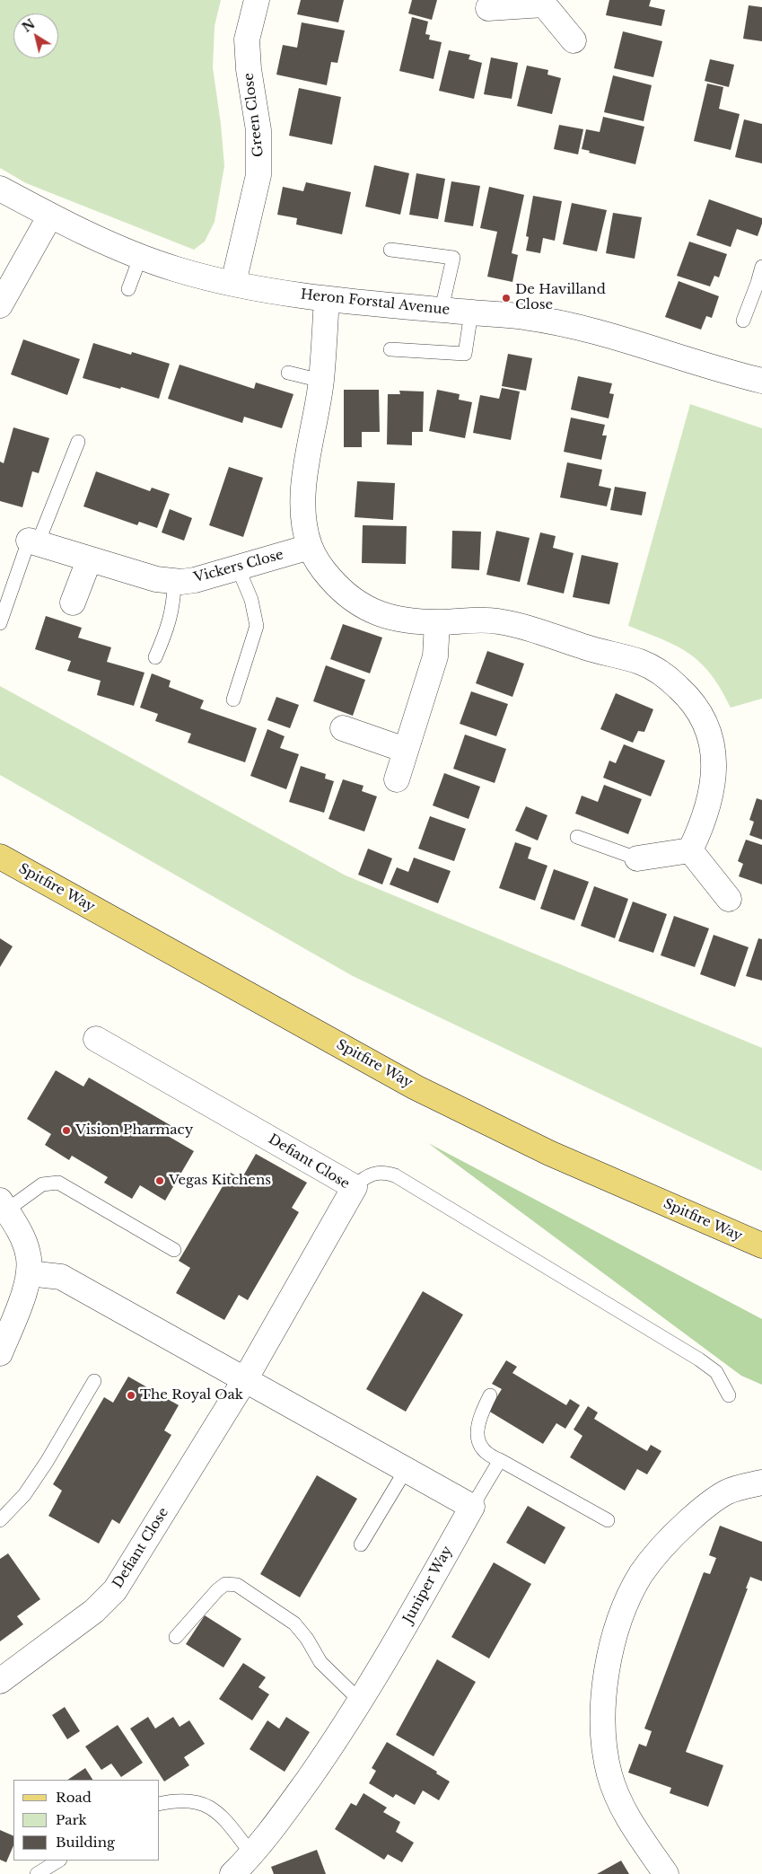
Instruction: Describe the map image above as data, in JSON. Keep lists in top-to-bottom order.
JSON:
{
  "streets": {
    "main road": ["Spitfire Way"],
    "street": [
      "Green Close",
      "Heron Forstal Avenue",
      "Vickers Close",
      "Defiant Close",
      "Juniper Way"
    ]
  },
  "crossings": [
    ["Green Close", "Heron Forstal Avenue"]
  ],
  "places": [
    "De Havilland Close",
    "Vision Pharmacy",
    "Vegas Kitchens",
    "The Royal Oak"
  ],
  "legend": ["Road", "Park", "Building"],
  "north": "top left"
}
